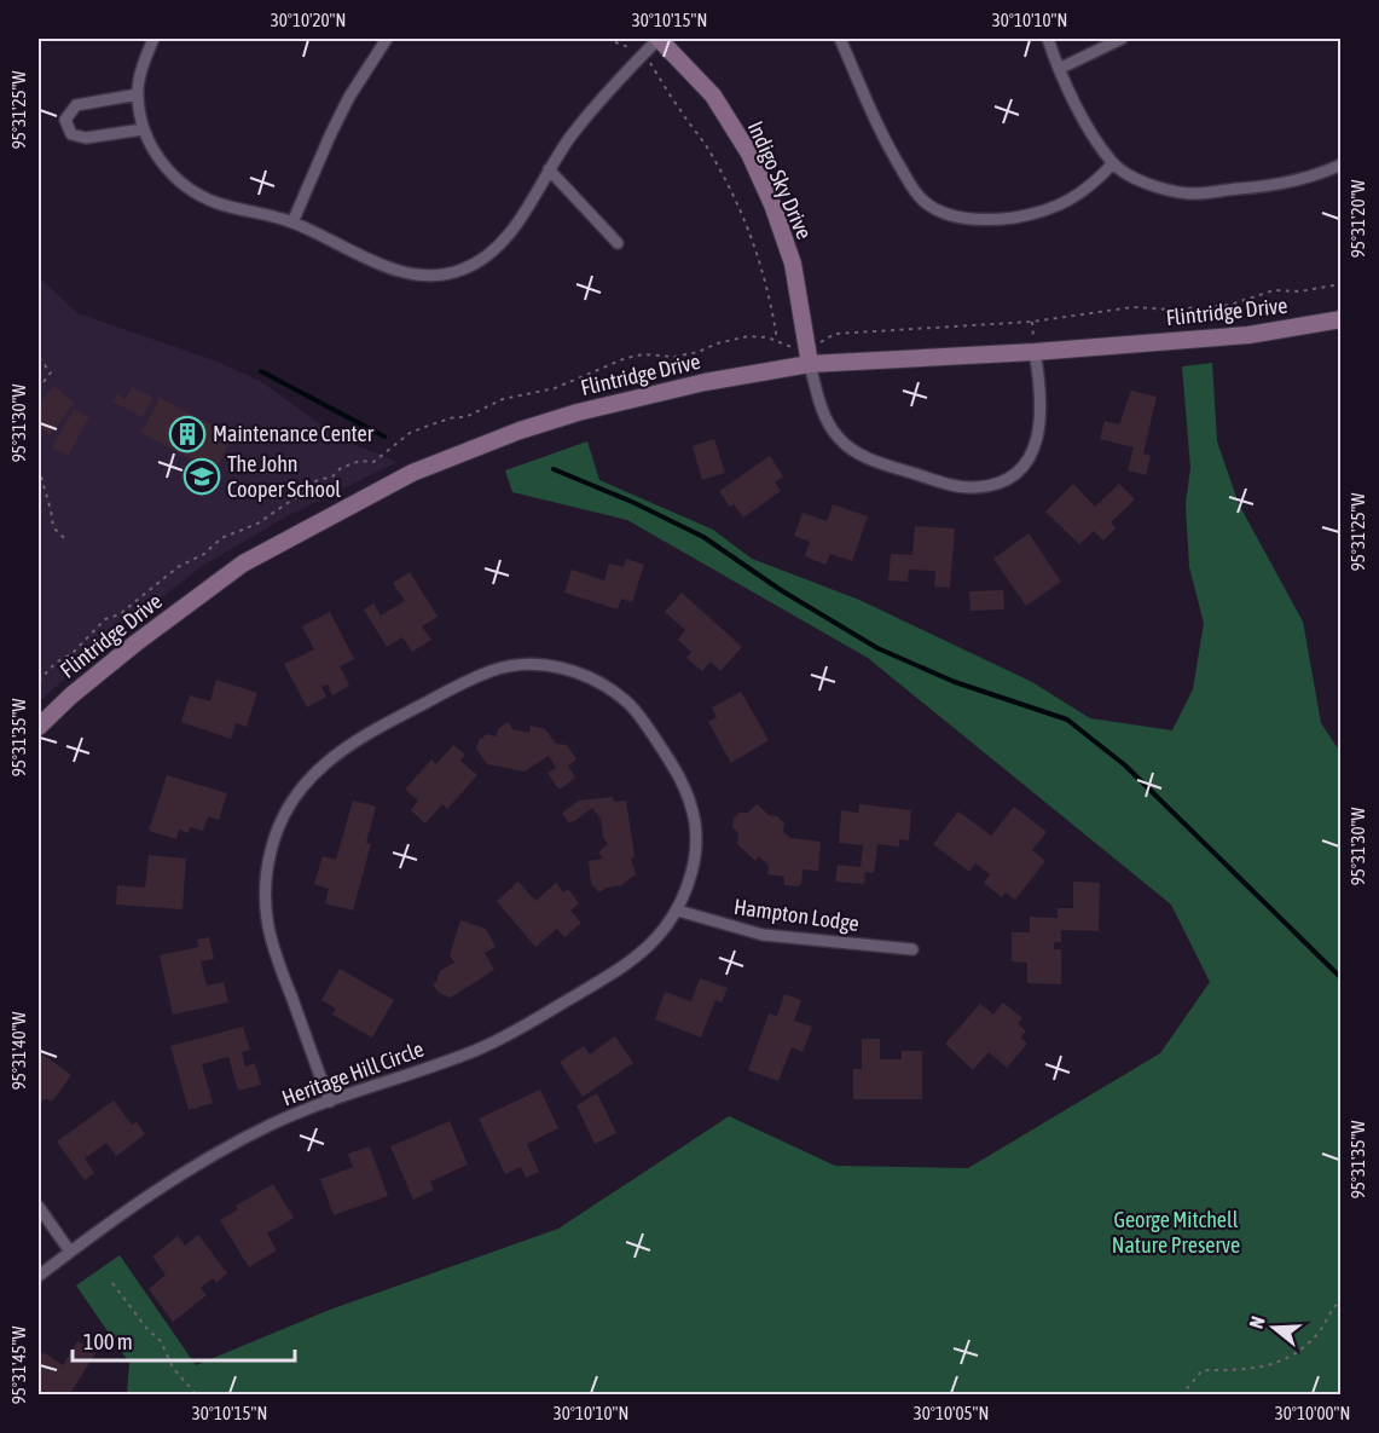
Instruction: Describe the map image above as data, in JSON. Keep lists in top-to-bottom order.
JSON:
{
  "streets": {
    "street": [
      "Indigo Sky Drive",
      "Flintridge Drive",
      "Hampton Lodge",
      "Heritage Hill Circle"
    ]
  },
  "crossings": [
    ["Indigo Sky Drive", "Flintridge Drive"],
    ["Hampton Lodge", "Heritage Hill Circle"]
  ],
  "parks": ["George Mitchell Nature Preserve"],
  "places": {
    "building": ["Maintenance Center"],
    "school or university": ["The John Cooper School"]
  },
  "scale_bar": "100 m",
  "north": "left",
  "coordinates": [
    "30°10'20\"N",
    "30°10'15\"N",
    "30°10'10\"N",
    "95°31'25\"W",
    "95°31'20\"W",
    "95°31'30\"W",
    "95°31'35\"W",
    "95°31'40\"W",
    "95°31'45\"W",
    "30°10'05\"N",
    "30°10'00\"N"
  ]
}
